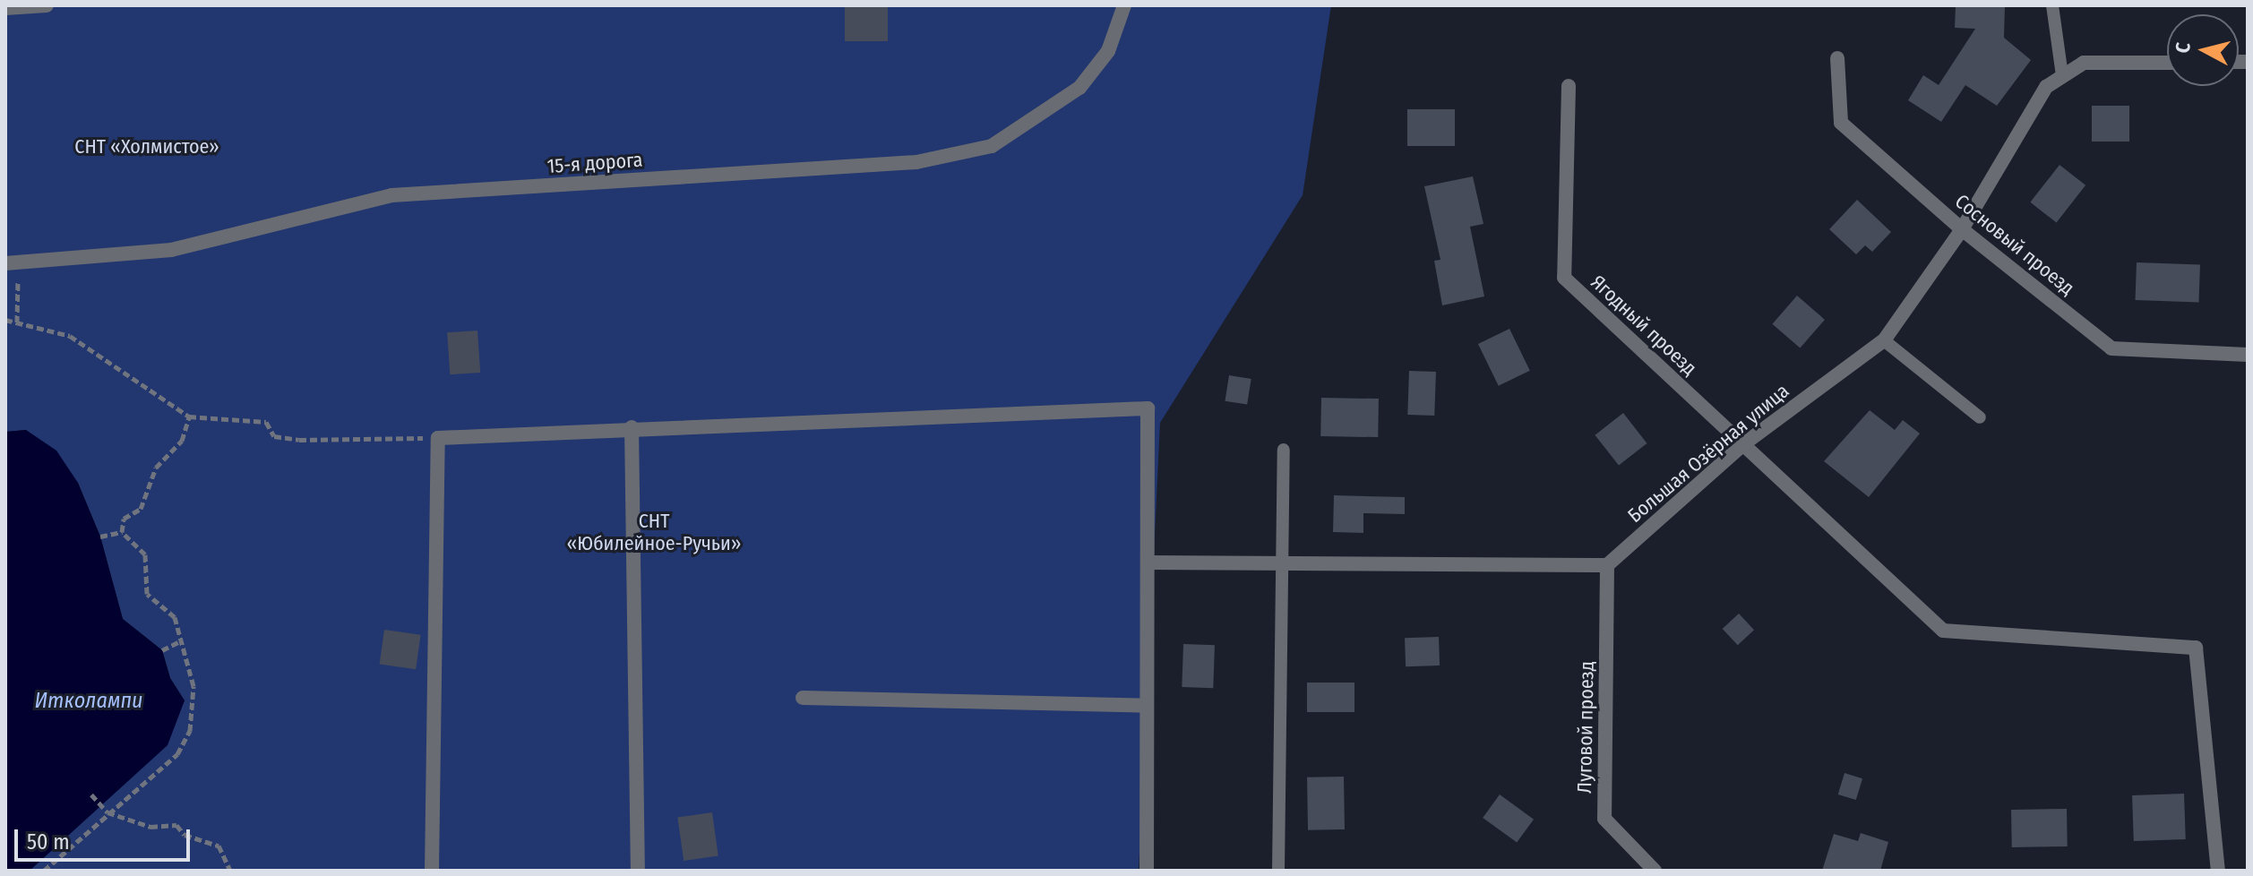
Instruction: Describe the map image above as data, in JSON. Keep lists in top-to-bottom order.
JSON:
{
  "streets": {
    "street": [
      "15-я дорога",
      "Сосновый проезд",
      "Ягодный проезд",
      "Большая Озёрная улица",
      "Луговой проезд"
    ]
  },
  "crossings": [
    ["Сосновый проезд", "Большая Озёрная улица"],
    ["Ягодный проезд", "Большая Озёрная улица"],
    ["Большая Озёрная улица", "Луговой проезд"]
  ],
  "water": ["Итколампи"],
  "parks": ["СНТ «Холмистое»", "СНТ «Юбилейное-Ручьи»"],
  "scale_bar": "50 m",
  "north": "left"
}
